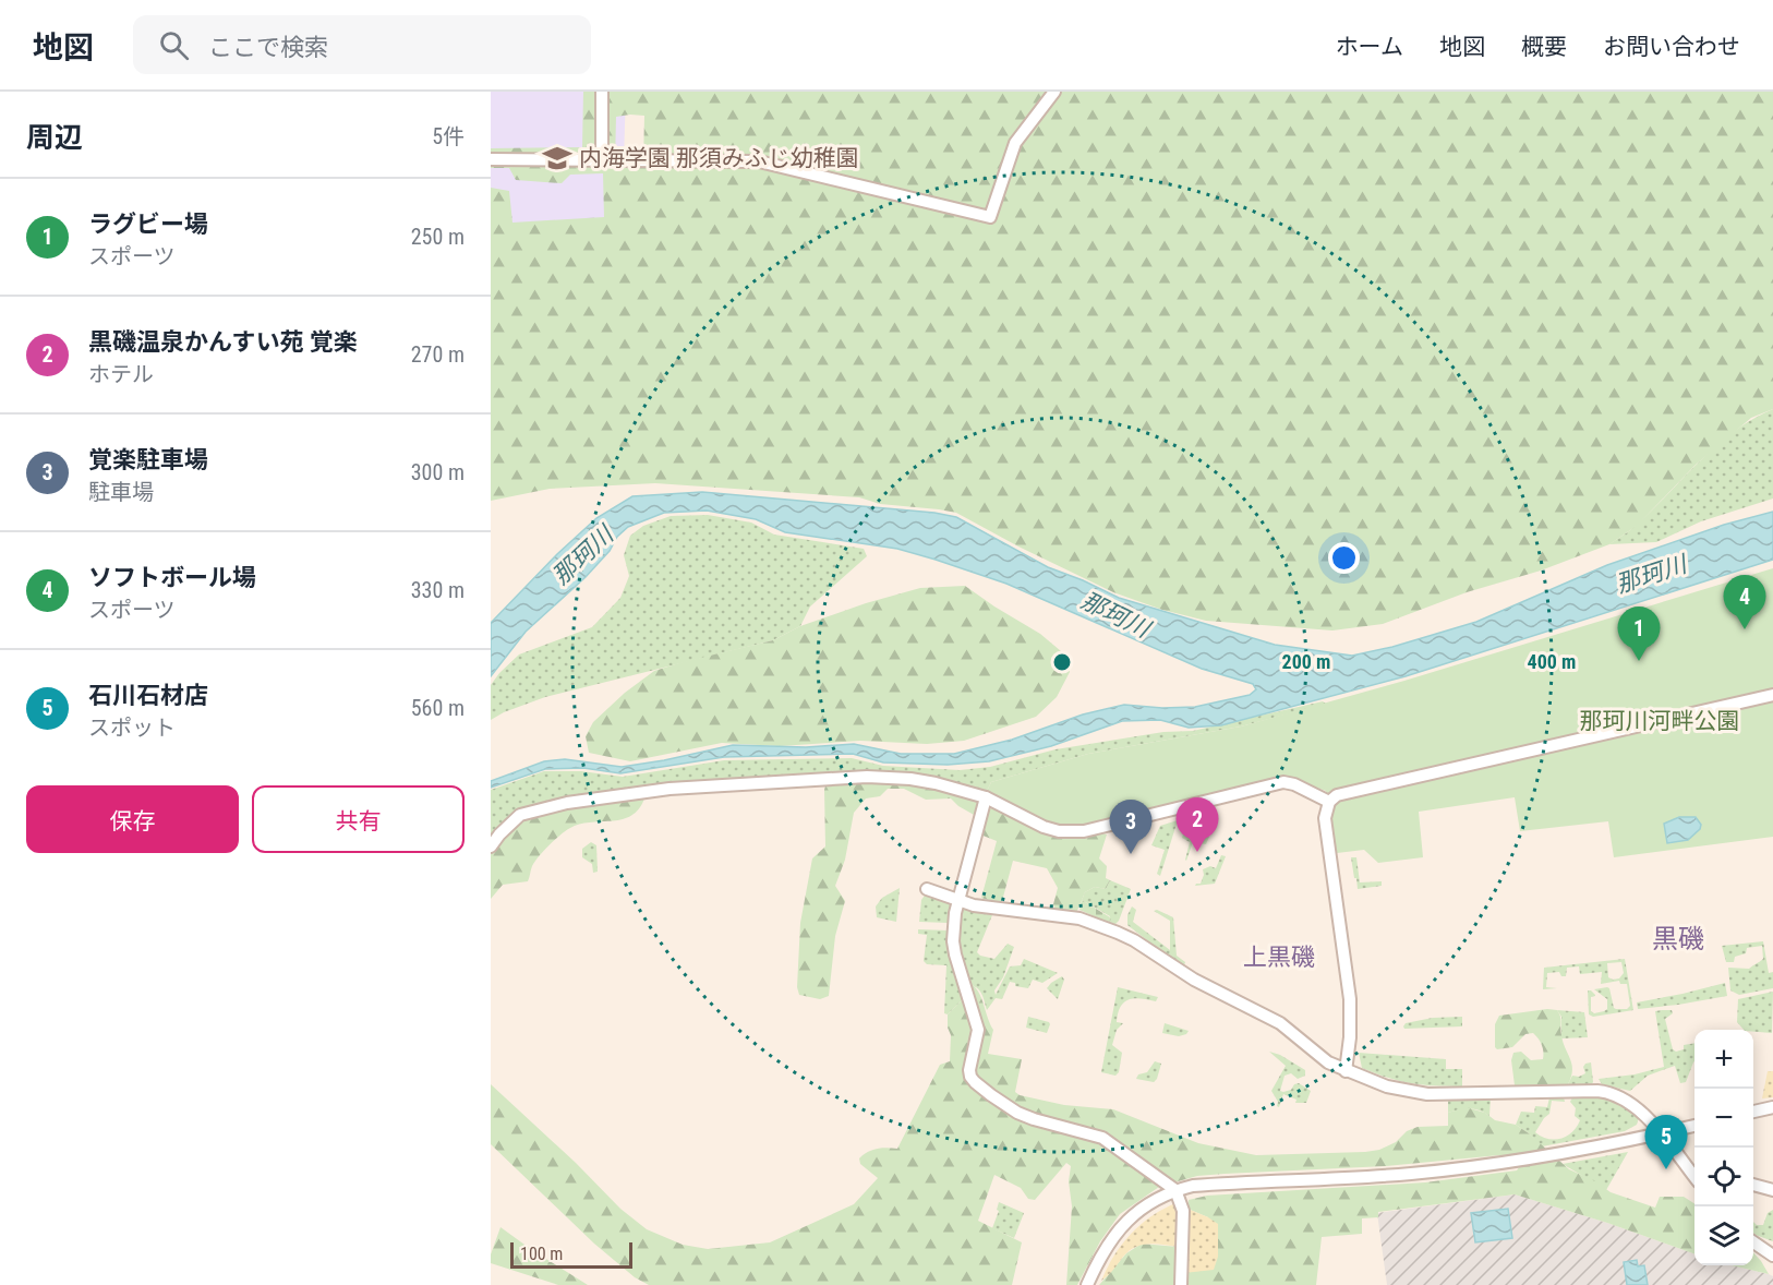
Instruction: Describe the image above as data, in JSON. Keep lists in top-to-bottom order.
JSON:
{
  "districts": ["黒磯", "上黒磯"],
  "water": ["那珂川"],
  "parks": ["那珂川河畔公園"],
  "places": {
    "school or university": ["内海学園 那須みふじ幼稚園"]
  },
  "scale_bar": "100 m",
  "page": {
    "header": "地図",
    "search": "ここで検索",
    "nav": [
      "ホーム",
      "地図",
      "概要",
      "お問い合わせ"
    ],
    "heading": ["周辺", "5件"],
    "list": [
      {
        "mark": "1",
        "name": "ラグビー場",
        "note": "スポーツ",
        "value": "250 m"
      },
      {
        "mark": "2",
        "name": "黒磯温泉かんすい苑 覚楽",
        "note": "ホテル",
        "value": "270 m"
      },
      {
        "mark": "3",
        "name": "覚楽駐車場",
        "note": "駐車場",
        "value": "300 m"
      },
      {
        "mark": "4",
        "name": "ソフトボール場",
        "note": "スポーツ",
        "value": "330 m"
      },
      {
        "mark": "5",
        "name": "石川石材店",
        "note": "スポット",
        "value": "560 m"
      }
    ],
    "pins": [
      "4",
      "1",
      "2",
      "3",
      "5"
    ],
    "buttons": ["保存", "共有"],
    "map_buttons": ["+", "−"],
    "scale": "100 m"
  },
  "rings": ["200 m", "400 m"]
}
